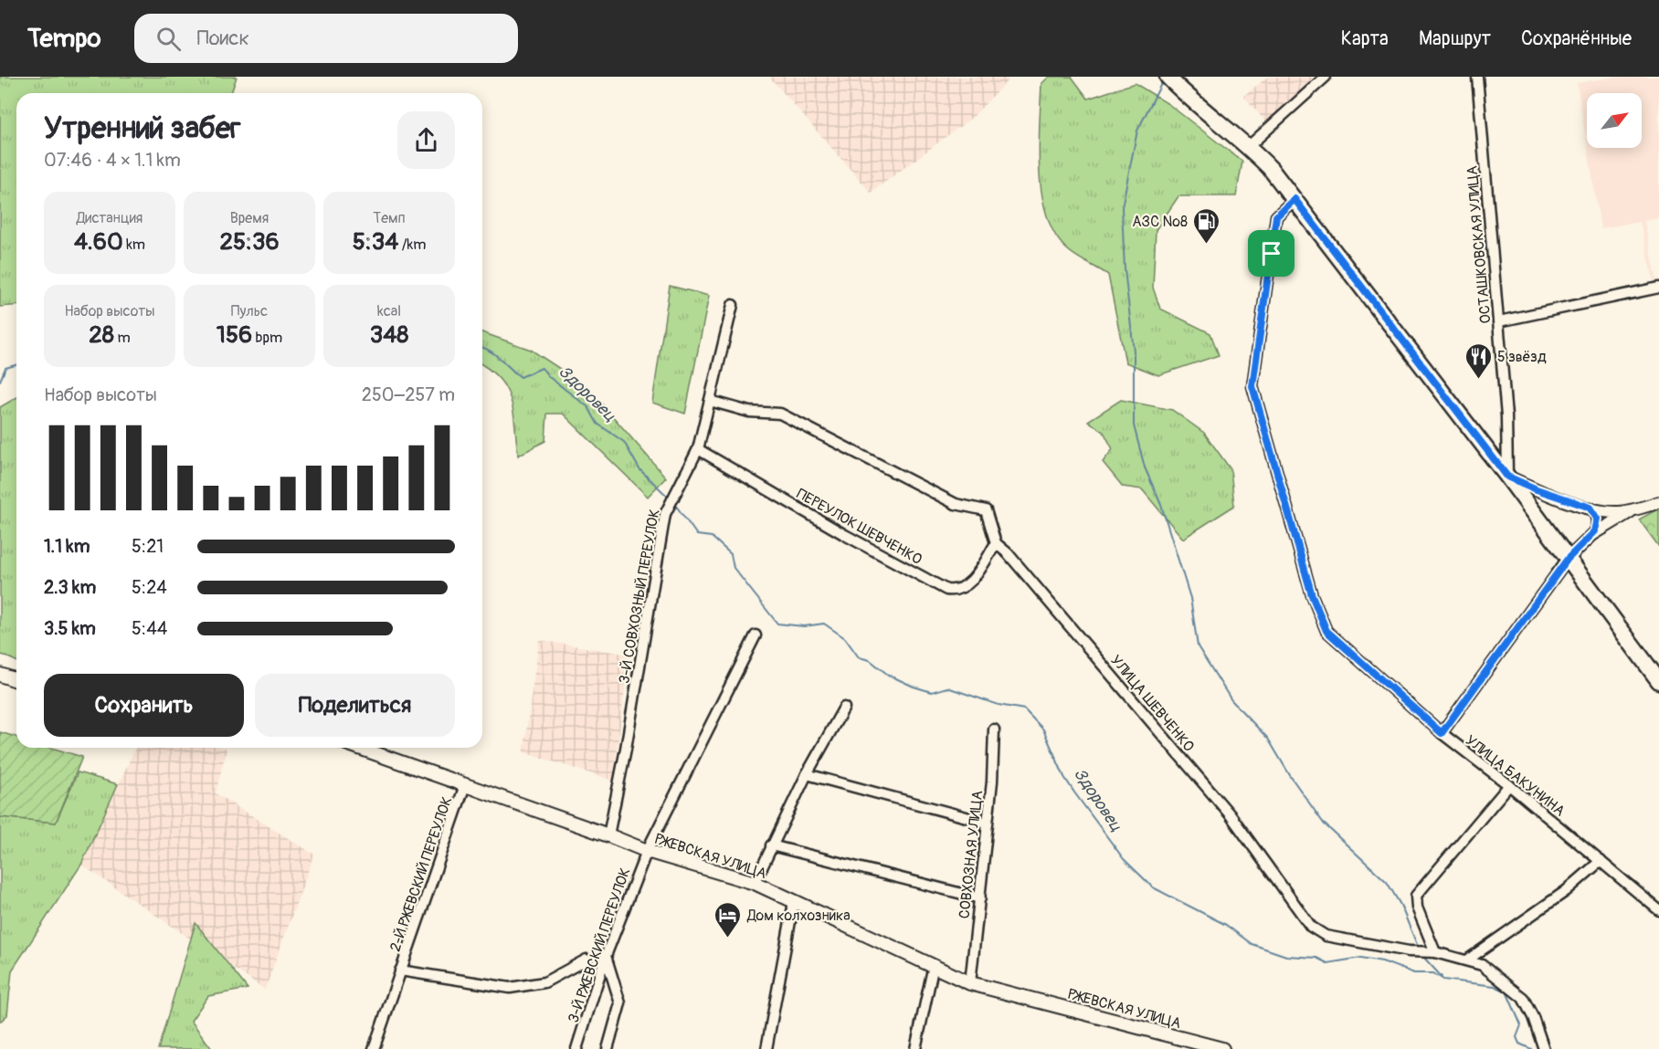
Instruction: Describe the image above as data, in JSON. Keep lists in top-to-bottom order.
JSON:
{
  "streets": {
    "main road": ["РЖЕВСКАЯ УЛИЦА"],
    "street": [
      "ОСТАШКОВСКАЯ УЛИЦА",
      "ПЕРЕУЛОК ШЕВЧЕНКО",
      "3-Й СОВХОЗНЫЙ ПЕРЕУЛОК",
      "УЛИЦА ШЕВЧЕНКО",
      "УЛИЦА БАКУНИНА",
      "СОВХОЗНАЯ УЛИЦА",
      "2-Й РЖЕВСКИЙ ПЕРЕУЛОК",
      "3-Й РЖЕВСКИЙ ПЕРЕУЛОК"
    ]
  },
  "crossings": [
    ["ПЕРЕУЛОК ШЕВЧЕНКО", "3-Й СОВХОЗНЫЙ ПЕРЕУЛОК"],
    ["ПЕРЕУЛОК ШЕВЧЕНКО", "УЛИЦА ШЕВЧЕНКО"],
    ["3-Й СОВХОЗНЫЙ ПЕРЕУЛОК", "РЖЕВСКАЯ УЛИЦА"],
    ["СОВХОЗНАЯ УЛИЦА", "РЖЕВСКАЯ УЛИЦА"],
    ["РЖЕВСКАЯ УЛИЦА", "2-Й РЖЕВСКИЙ ПЕРЕУЛОК"],
    ["РЖЕВСКАЯ УЛИЦА", "3-Й РЖЕВСКИЙ ПЕРЕУЛОК"]
  ],
  "water": ["Здоровец"],
  "places": {
    "fuel station": ["АЗС №8"],
    "restaurant": ["5 звёзд"],
    "hotel": ["Дом колхозника"]
  },
  "north": "top right",
  "page": {
    "header": "Tempo",
    "search": "Поиск",
    "nav": ["Карта", "Маршрут", "Сохранённые"],
    "heading": ["Утренний забег", "07:46 · 4 × 1.1 km"],
    "stats": [
      ["Дистанция", "4.60 km"],
      ["Время", "25:36"],
      ["Темп", "5:34 /km"],
      ["Набор высоты", "28 m"],
      ["Пульс", "156 bpm"],
      ["kcal", "348"]
    ],
    "chart": ["Набор высоты", "250–257 m"],
    "list": [
      {
        "name": "1.1 km",
        "note": "5:21"
      },
      {
        "name": "2.3 km",
        "note": "5:24"
      },
      {
        "name": "3.5 km",
        "note": "5:44"
      }
    ],
    "buttons": ["Сохранить", "Поделиться"]
  }
}
